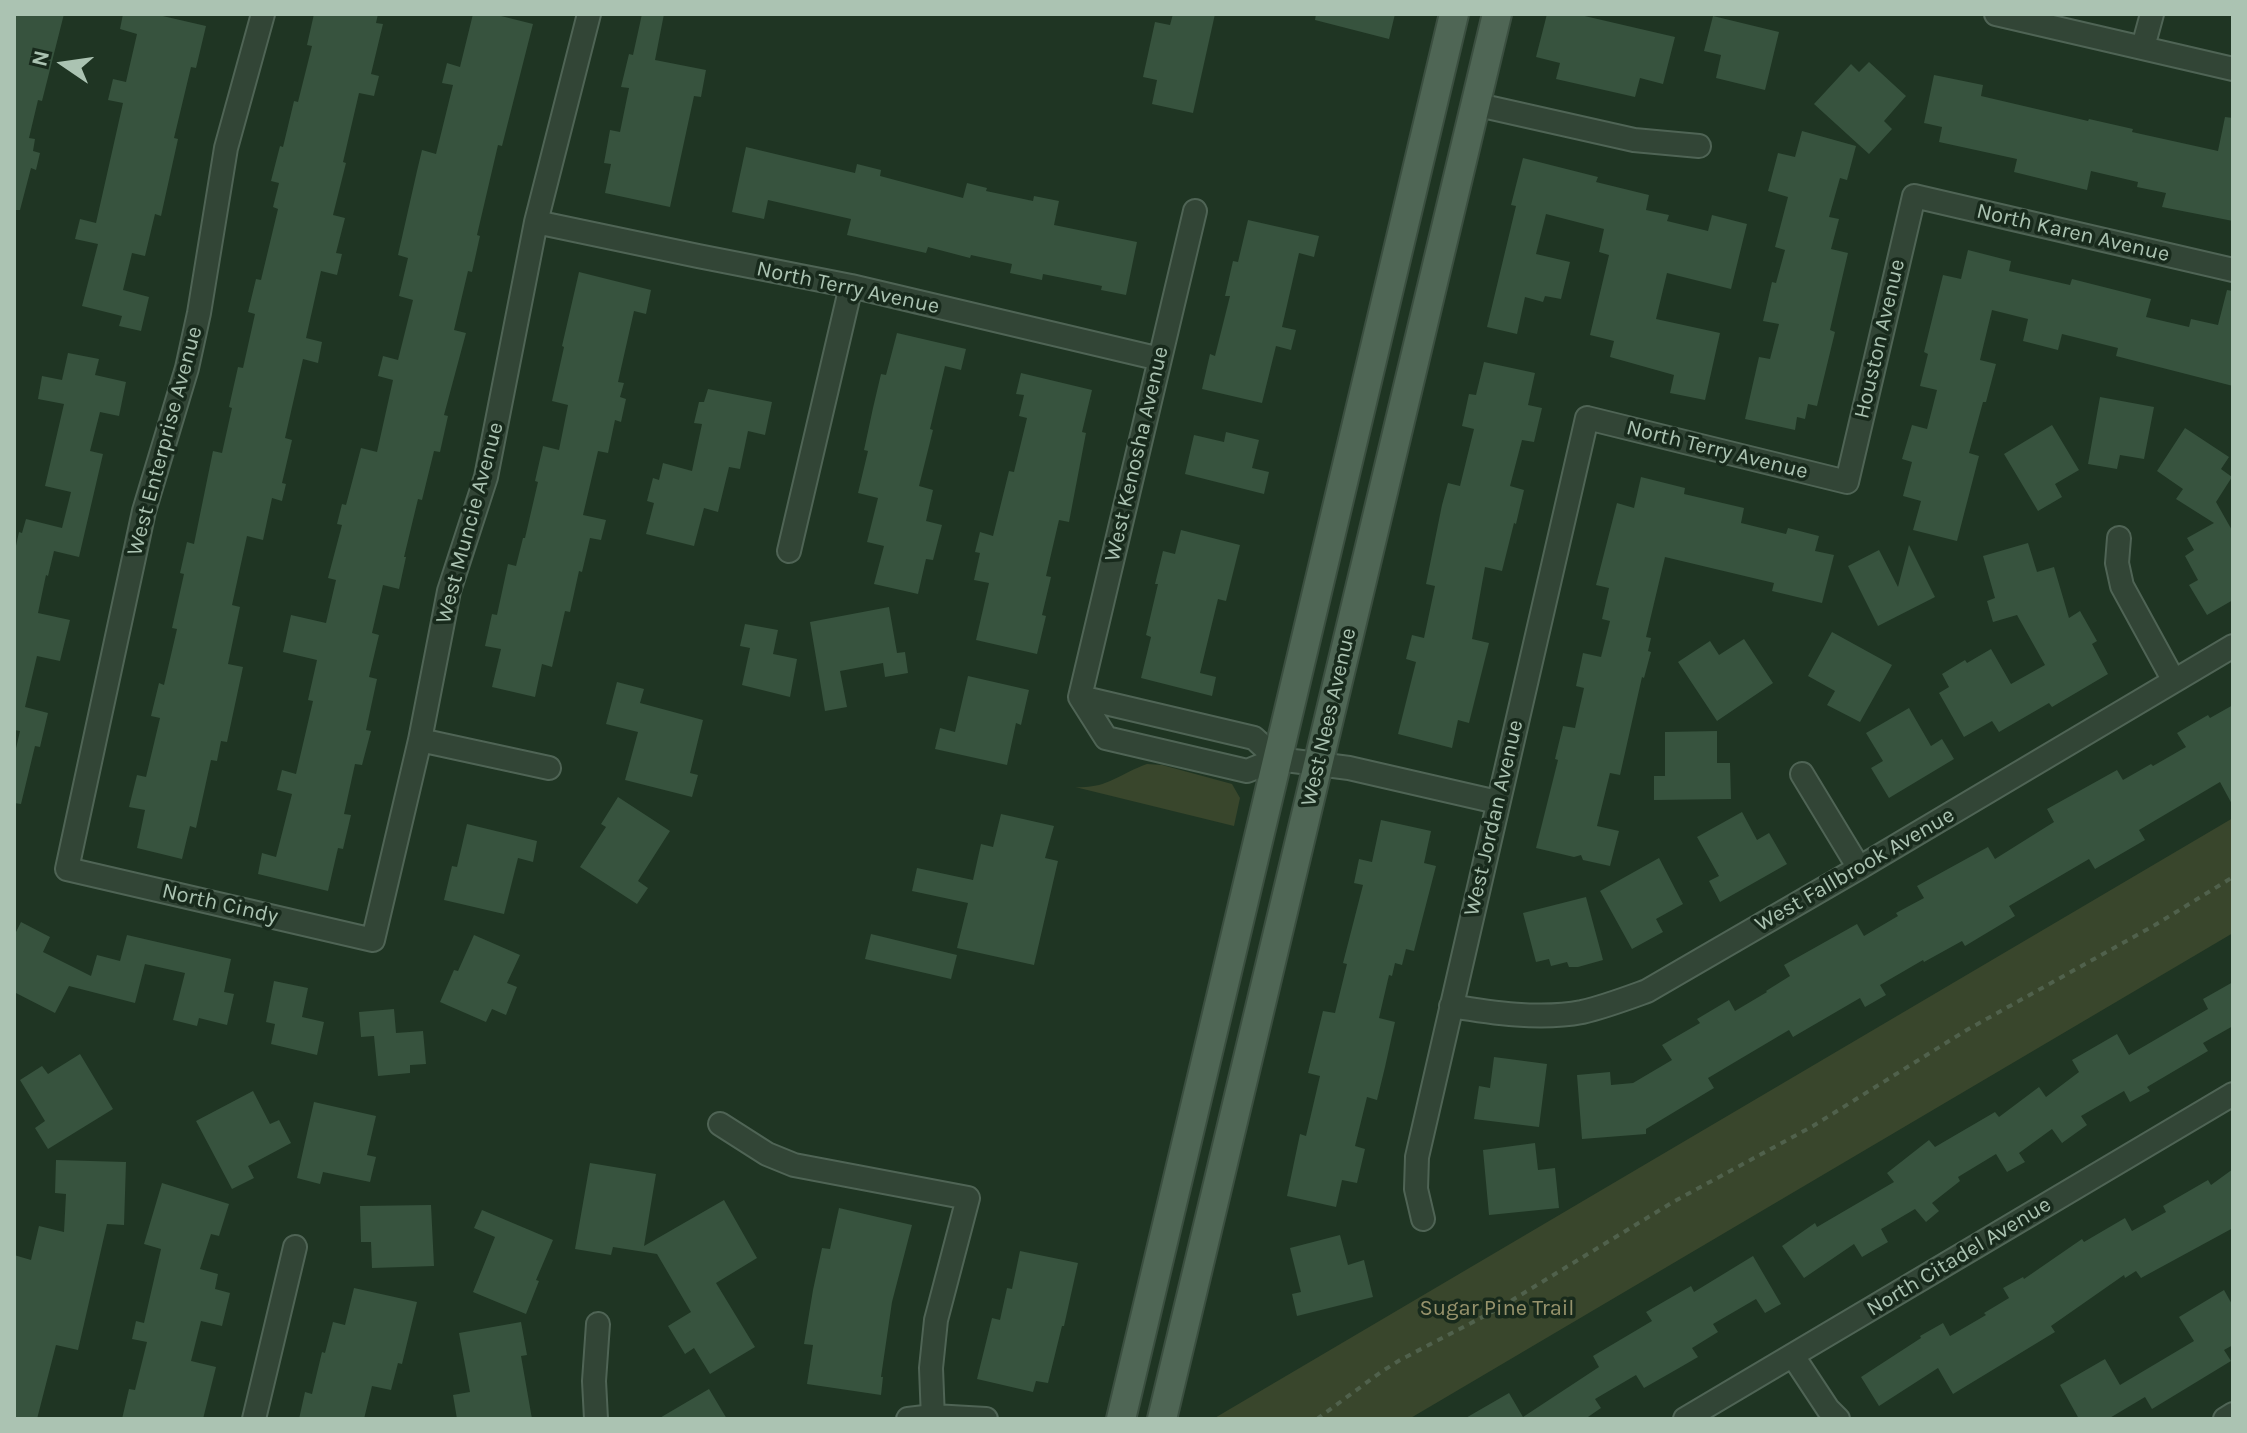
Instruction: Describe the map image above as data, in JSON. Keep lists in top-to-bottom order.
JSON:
{
  "streets": {
    "main road": ["West Nees Avenue"],
    "street": [
      "North Karen Avenue",
      "North Terry Avenue",
      "Houston Avenue",
      "West Enterprise Avenue",
      "West Kenosha Avenue",
      "West Muncie Avenue",
      "West Jordan Avenue",
      "West Fallbrook Avenue",
      "North Cindy",
      "North Citadel Avenue"
    ]
  },
  "crossings": [
    ["North Karen Avenue", "Houston Avenue"],
    ["North Terry Avenue", "Houston Avenue"],
    ["North Terry Avenue", "West Kenosha Avenue"],
    ["North Terry Avenue", "West Muncie Avenue"],
    ["North Terry Avenue", "West Jordan Avenue"],
    ["West Enterprise Avenue", "North Cindy"],
    ["West Muncie Avenue", "North Cindy"],
    ["West Jordan Avenue", "West Fallbrook Avenue"]
  ],
  "parks": ["Sugar Pine Trail"],
  "north": "left"
}
